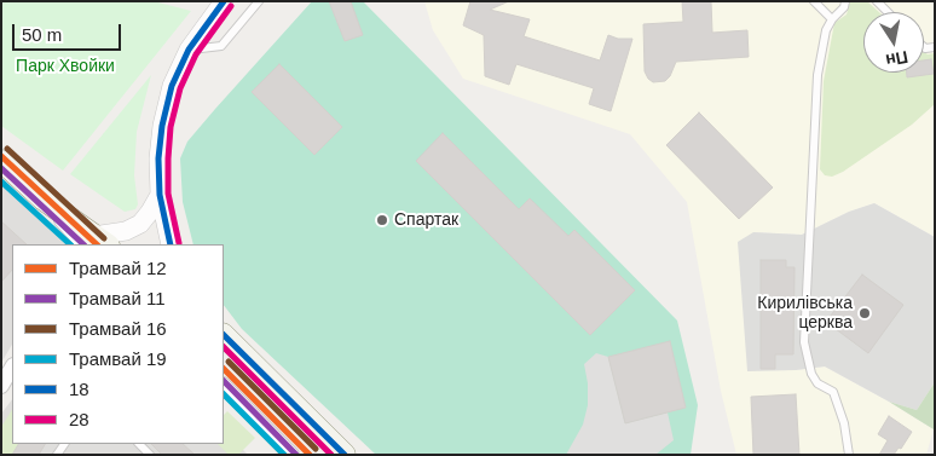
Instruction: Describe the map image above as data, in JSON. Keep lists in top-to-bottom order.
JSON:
{
  "parks": ["Парк Хвойки"],
  "places": ["Спартак", "Кирилівська церква"],
  "lines": [
    "transit line 18",
    "transit line 28",
    "tram line 16",
    "tram line 12",
    "tram line 11",
    "tram line 19"
  ],
  "legend": [
    "Трамвай 12",
    "Трамвай 11",
    "Трамвай 16",
    "Трамвай 19",
    "18",
    "28"
  ],
  "scale_bar": "50 m",
  "north": "bottom"
}
